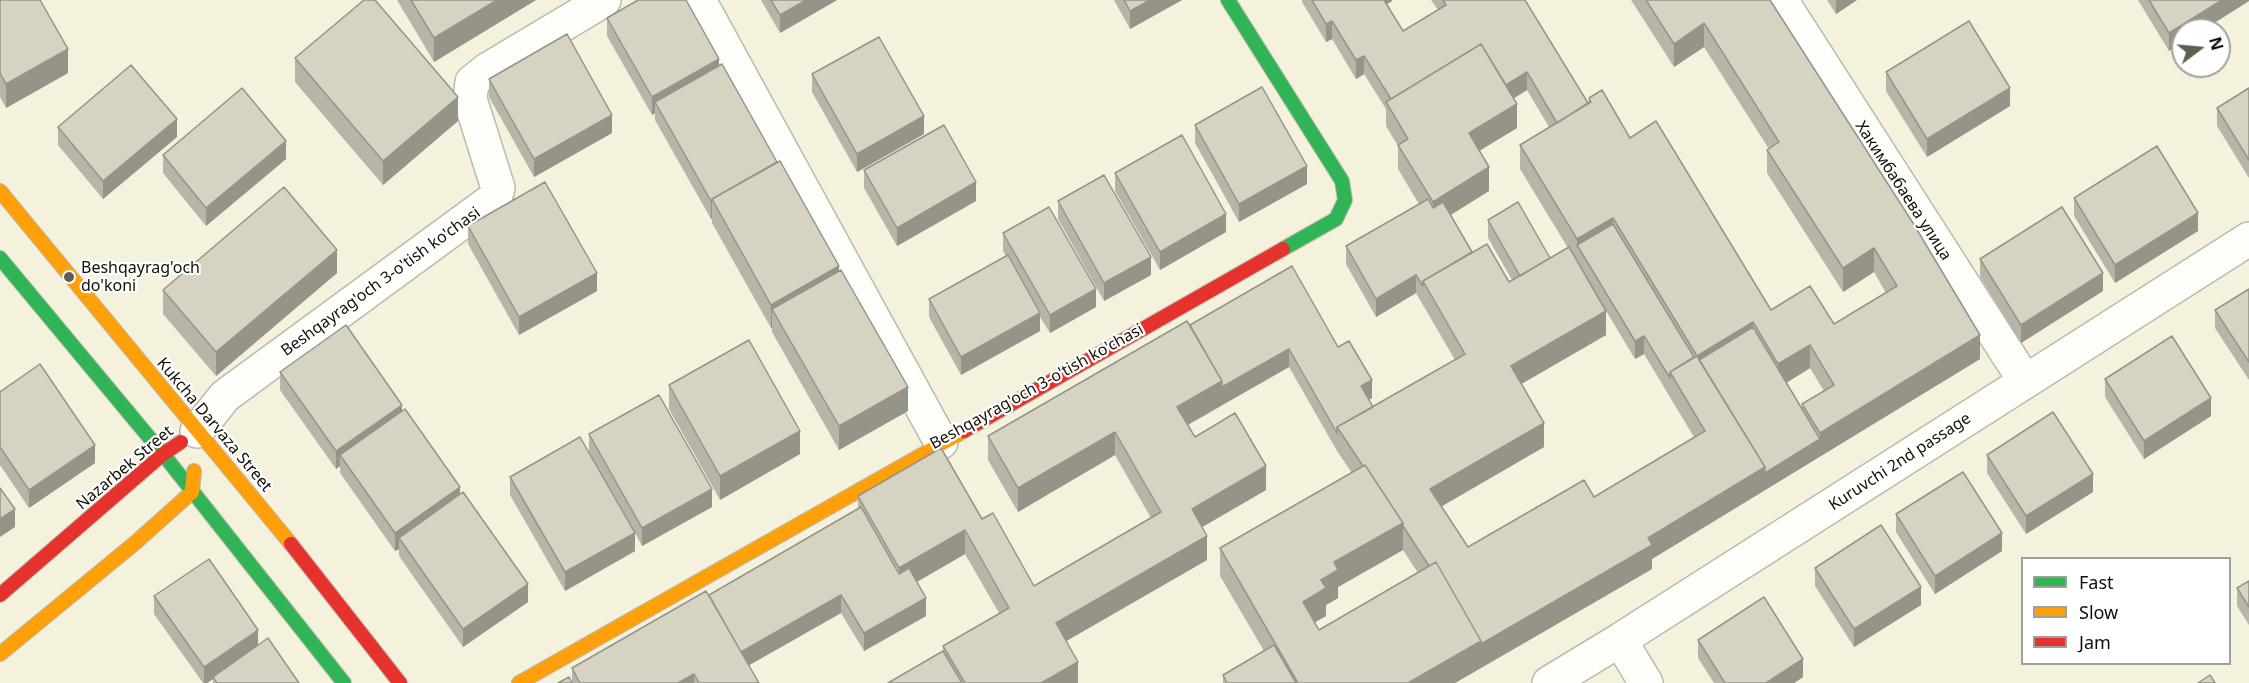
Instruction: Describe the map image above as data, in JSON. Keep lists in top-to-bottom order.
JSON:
{
  "streets": {
    "main road": ["Beshqayrag'och 3-o'tish ko'chasi", "Kukcha Darvaza Street", "Nazarbek Street"],
    "street": ["Хакимбабаева улица", "Kuruvchi 2nd passage"]
  },
  "crossings": [
    ["Хакимбабаева улица", "Kuruvchi 2nd passage"],
    ["Beshqayrag'och 3-o'tish ko'chasi", "Kukcha Darvaza Street"],
    ["Beshqayrag'och 3-o'tish ko'chasi", "Nazarbek Street"],
    ["Kukcha Darvaza Street", "Nazarbek Street"]
  ],
  "places": ["Beshqayrag'och do'koni"],
  "legend": ["Fast", "Slow", "Jam"],
  "north": "right"
}
